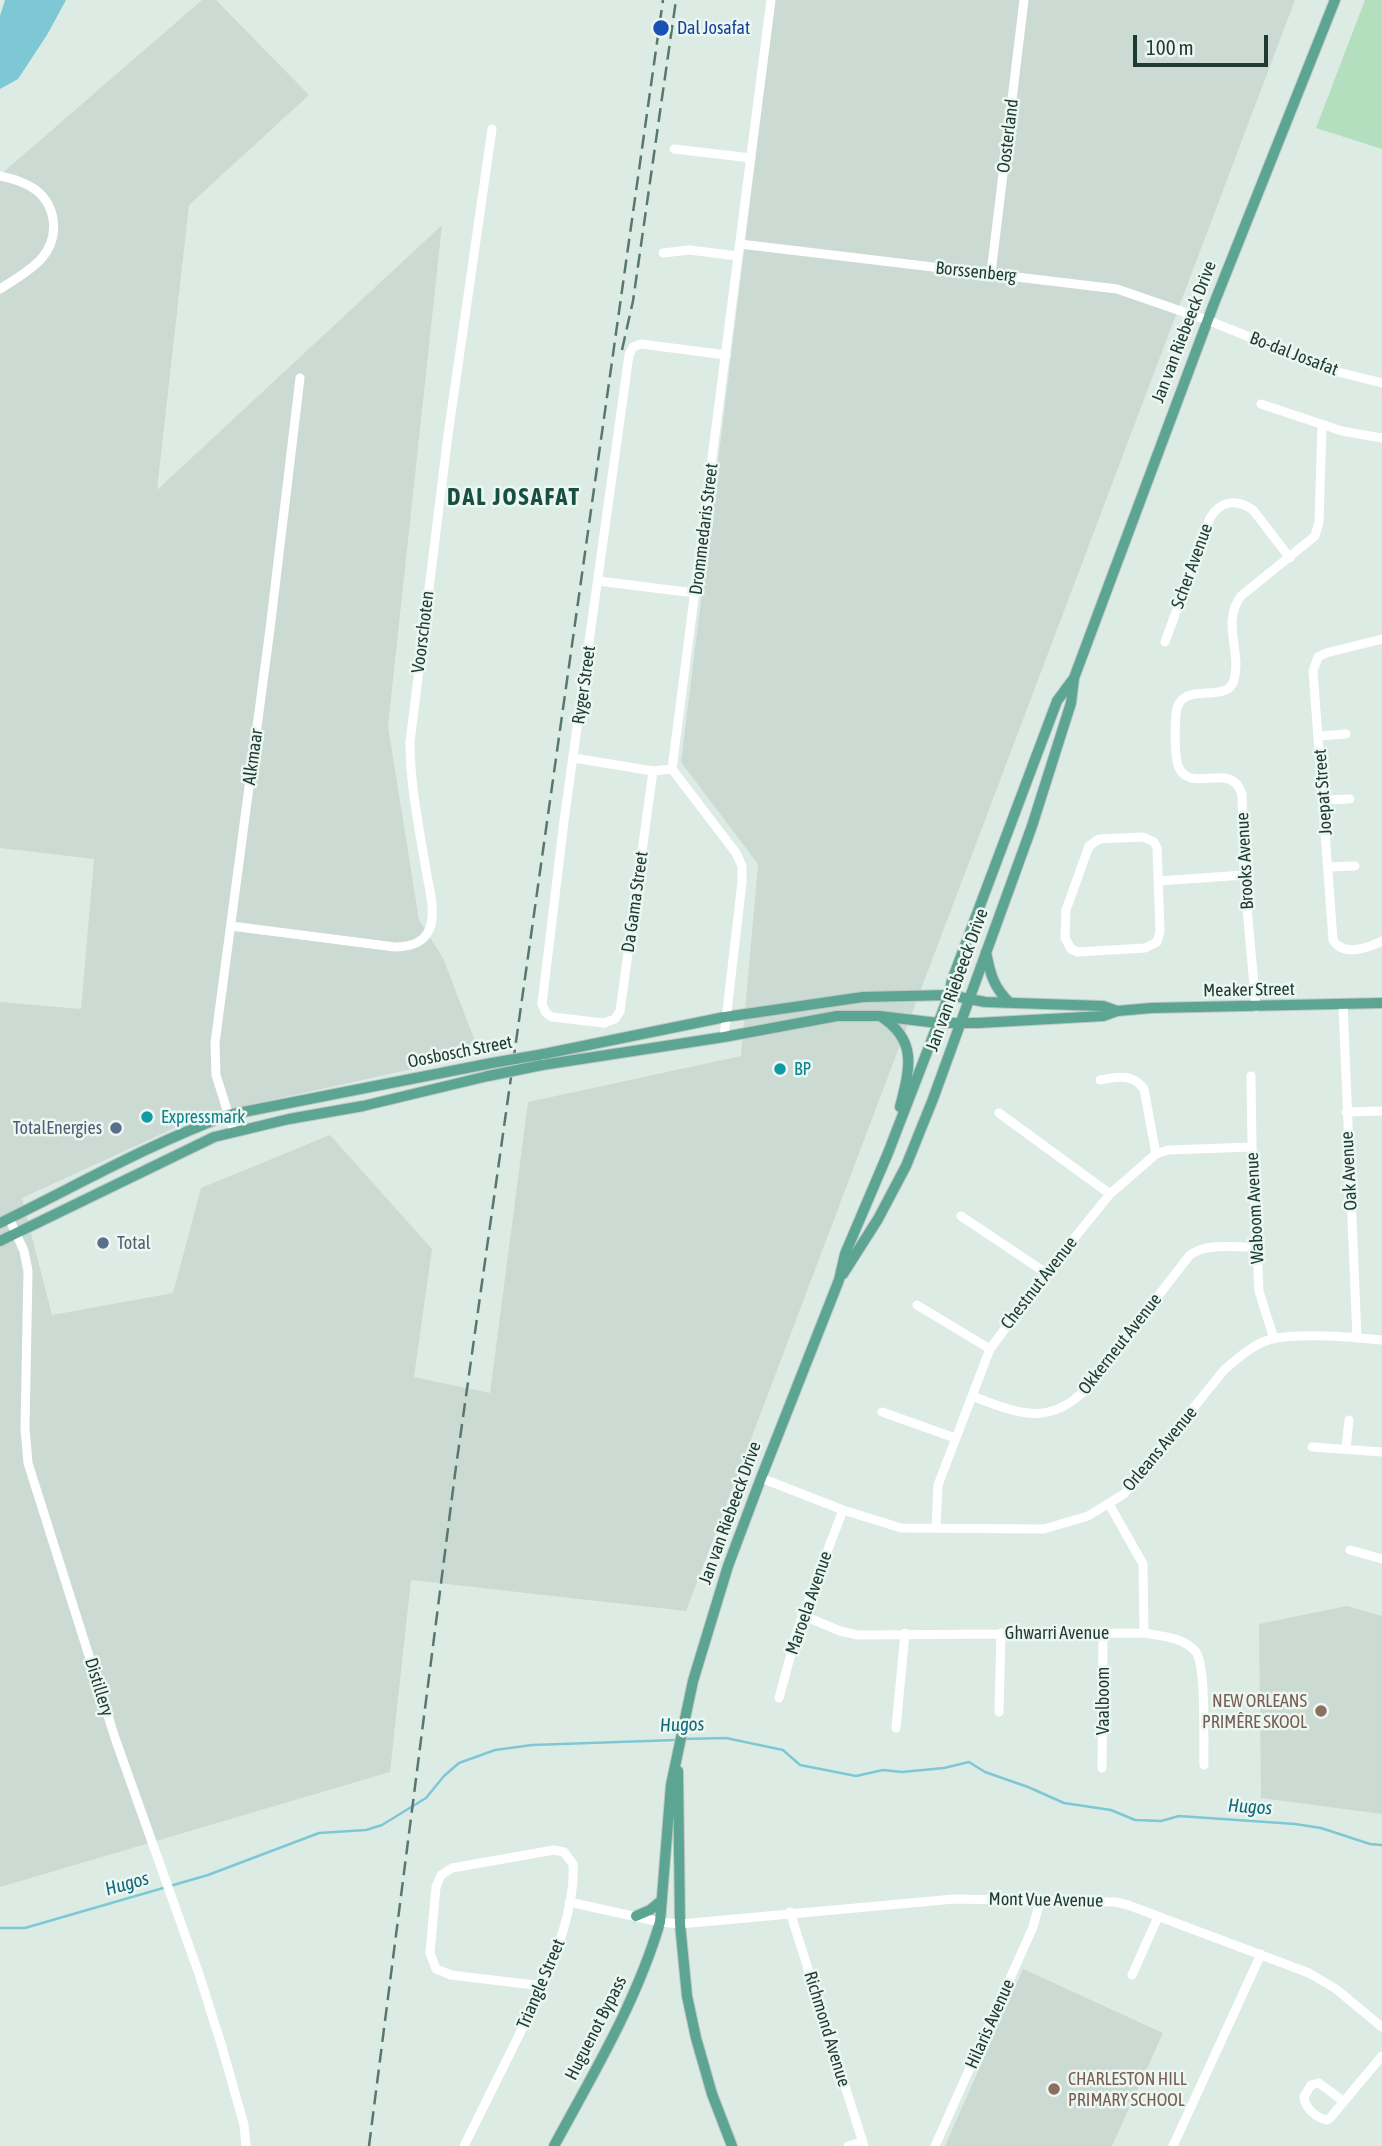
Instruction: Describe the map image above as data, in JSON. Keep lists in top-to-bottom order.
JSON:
{
  "streets": {
    "main road": [
      "Jan van Riebeeck Drive",
      "Meaker Street",
      "Oosbosch Street",
      "Huguenot Bypass"
    ],
    "street": [
      "Oosterland",
      "Borssenberg",
      "Bo-dal Josafat",
      "Drommedaris Street",
      "Scher Avenue",
      "Voorschoten",
      "Ryger Street",
      "Alkmaar",
      "Joepat Street",
      "Brooks Avenue",
      "Da Gama Street",
      "Oak Avenue",
      "Waboom Avenue",
      "Chestnut Avenue",
      "Okkerneut Avenue",
      "Orleans Avenue",
      "Maroela Avenue",
      "Ghwarri Avenue",
      "Distillery",
      "Vaalboom",
      "Mont Vue Avenue",
      "Triangle Street",
      "Hilaris Avenue",
      "Richmond Avenue"
    ]
  },
  "crossings": [
    ["Oosterland", "Borssenberg"],
    ["Borssenberg", "Jan van Riebeeck Drive"],
    ["Borssenberg", "Bo-dal Josafat"],
    ["Borssenberg", "Drommedaris Street"],
    ["Jan van Riebeeck Drive", "Bo-dal Josafat"],
    ["Jan van Riebeeck Drive", "Meaker Street"],
    ["Jan van Riebeeck Drive", "Oosbosch Street"],
    ["Jan van Riebeeck Drive", "Orleans Avenue"],
    ["Jan van Riebeeck Drive", "Mont Vue Avenue"],
    ["Jan van Riebeeck Drive", "Huguenot Bypass"],
    ["Drommedaris Street", "Ryger Street"],
    ["Scher Avenue", "Brooks Avenue"],
    ["Voorschoten", "Alkmaar"],
    ["Ryger Street", "Da Gama Street"],
    ["Alkmaar", "Oosbosch Street"],
    ["Brooks Avenue", "Meaker Street"],
    ["Meaker Street", "Oosbosch Street"],
    ["Meaker Street", "Oak Avenue"],
    ["Oosbosch Street", "Distillery"],
    ["Oak Avenue", "Orleans Avenue"],
    ["Waboom Avenue", "Okkerneut Avenue"],
    ["Waboom Avenue", "Orleans Avenue"],
    ["Chestnut Avenue", "Okkerneut Avenue"],
    ["Chestnut Avenue", "Orleans Avenue"],
    ["Orleans Avenue", "Maroela Avenue"],
    ["Maroela Avenue", "Ghwarri Avenue"],
    ["Ghwarri Avenue", "Vaalboom"],
    ["Mont Vue Avenue", "Hilaris Avenue"],
    ["Mont Vue Avenue", "Huguenot Bypass"],
    ["Mont Vue Avenue", "Richmond Avenue"]
  ],
  "districts": ["DAL JOSAFAT"],
  "water": ["Hugos"],
  "places": [
    "Dal Josafat",
    "BP",
    "Expressmark",
    "TotalEnergies",
    "Total",
    "NEW ORLEANS PRIMÊRE SKOOL",
    "CHARLESTON HILL PRIMARY SCHOOL"
  ],
  "scale_bar": "100 m"
}
